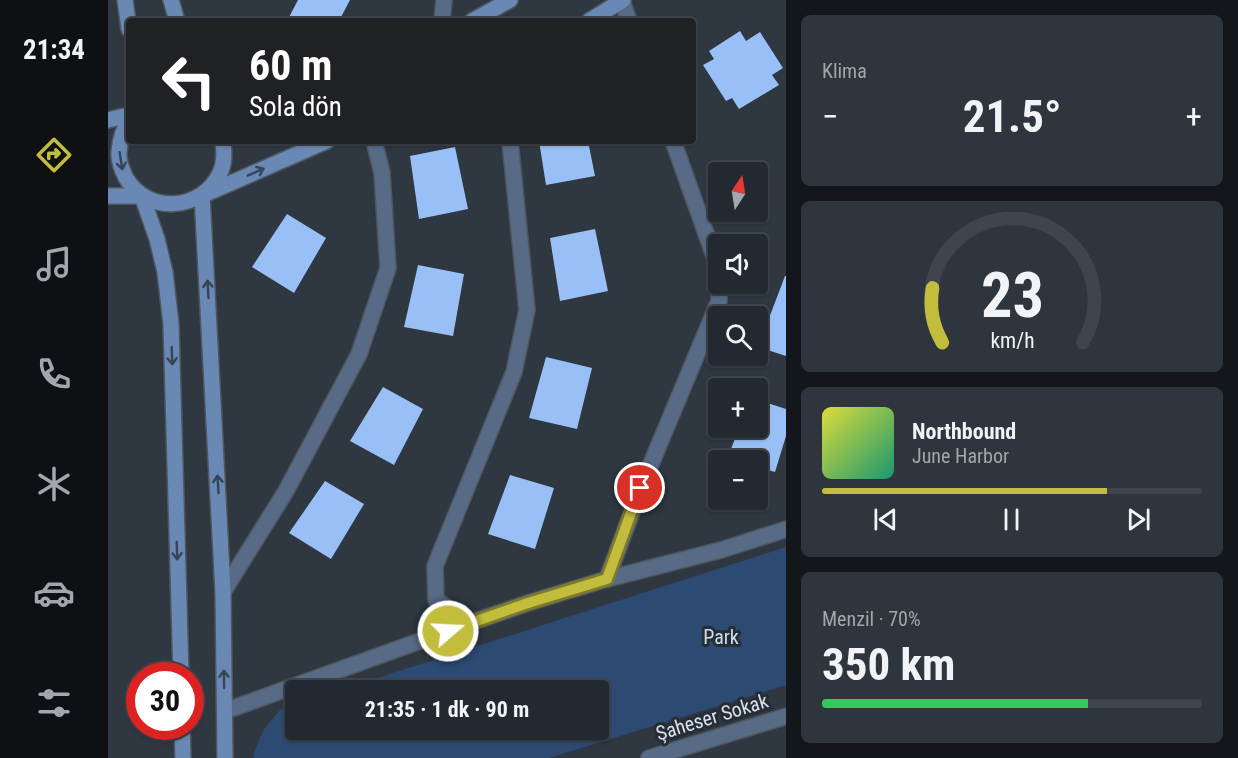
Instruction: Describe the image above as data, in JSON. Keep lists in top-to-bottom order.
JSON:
{
  "streets": {
    "street": ["Şaheser Sokak"]
  },
  "parks": ["Park"],
  "north": "top",
  "page": {
    "tabs": "21:34",
    "tile": [
      "Klima",
      ["Menzil · 70%", "350 km"]
    ],
    "turn": ["60 m", "Sola dön"],
    "heat": ["−", "21.5°", "+"],
    "map_buttons": ["+", "−"],
    "song": ["Northbound", "June Harbor"],
    "limit": "30",
    "trip": "21:35 · 1 dk · 90 m",
    "gauge": ["23", "km/h"]
  }
}
